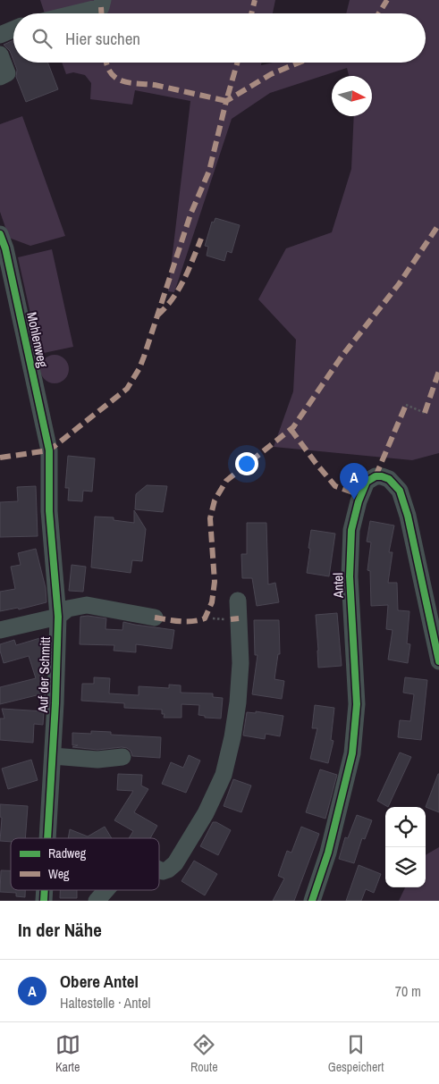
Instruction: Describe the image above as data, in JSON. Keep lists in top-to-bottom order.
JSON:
{
  "streets": {
    "street": ["Mohlenweg", "Antel", "Auf der Schmitt"]
  },
  "crossings": [
    ["Mohlenweg", "Auf der Schmitt"]
  ],
  "legend": ["Radweg", "Weg"],
  "north": "right",
  "page": {
    "search": "Hier suchen",
    "pins": "A",
    "heading": "In der Nähe",
    "list": [
      {
        "mark": "A",
        "name": "Obere Antel",
        "note": "Haltestelle · Antel",
        "value": "70 m"
      }
    ],
    "nav": ["Karte", "Route", "Gespeichert"]
  }
}
